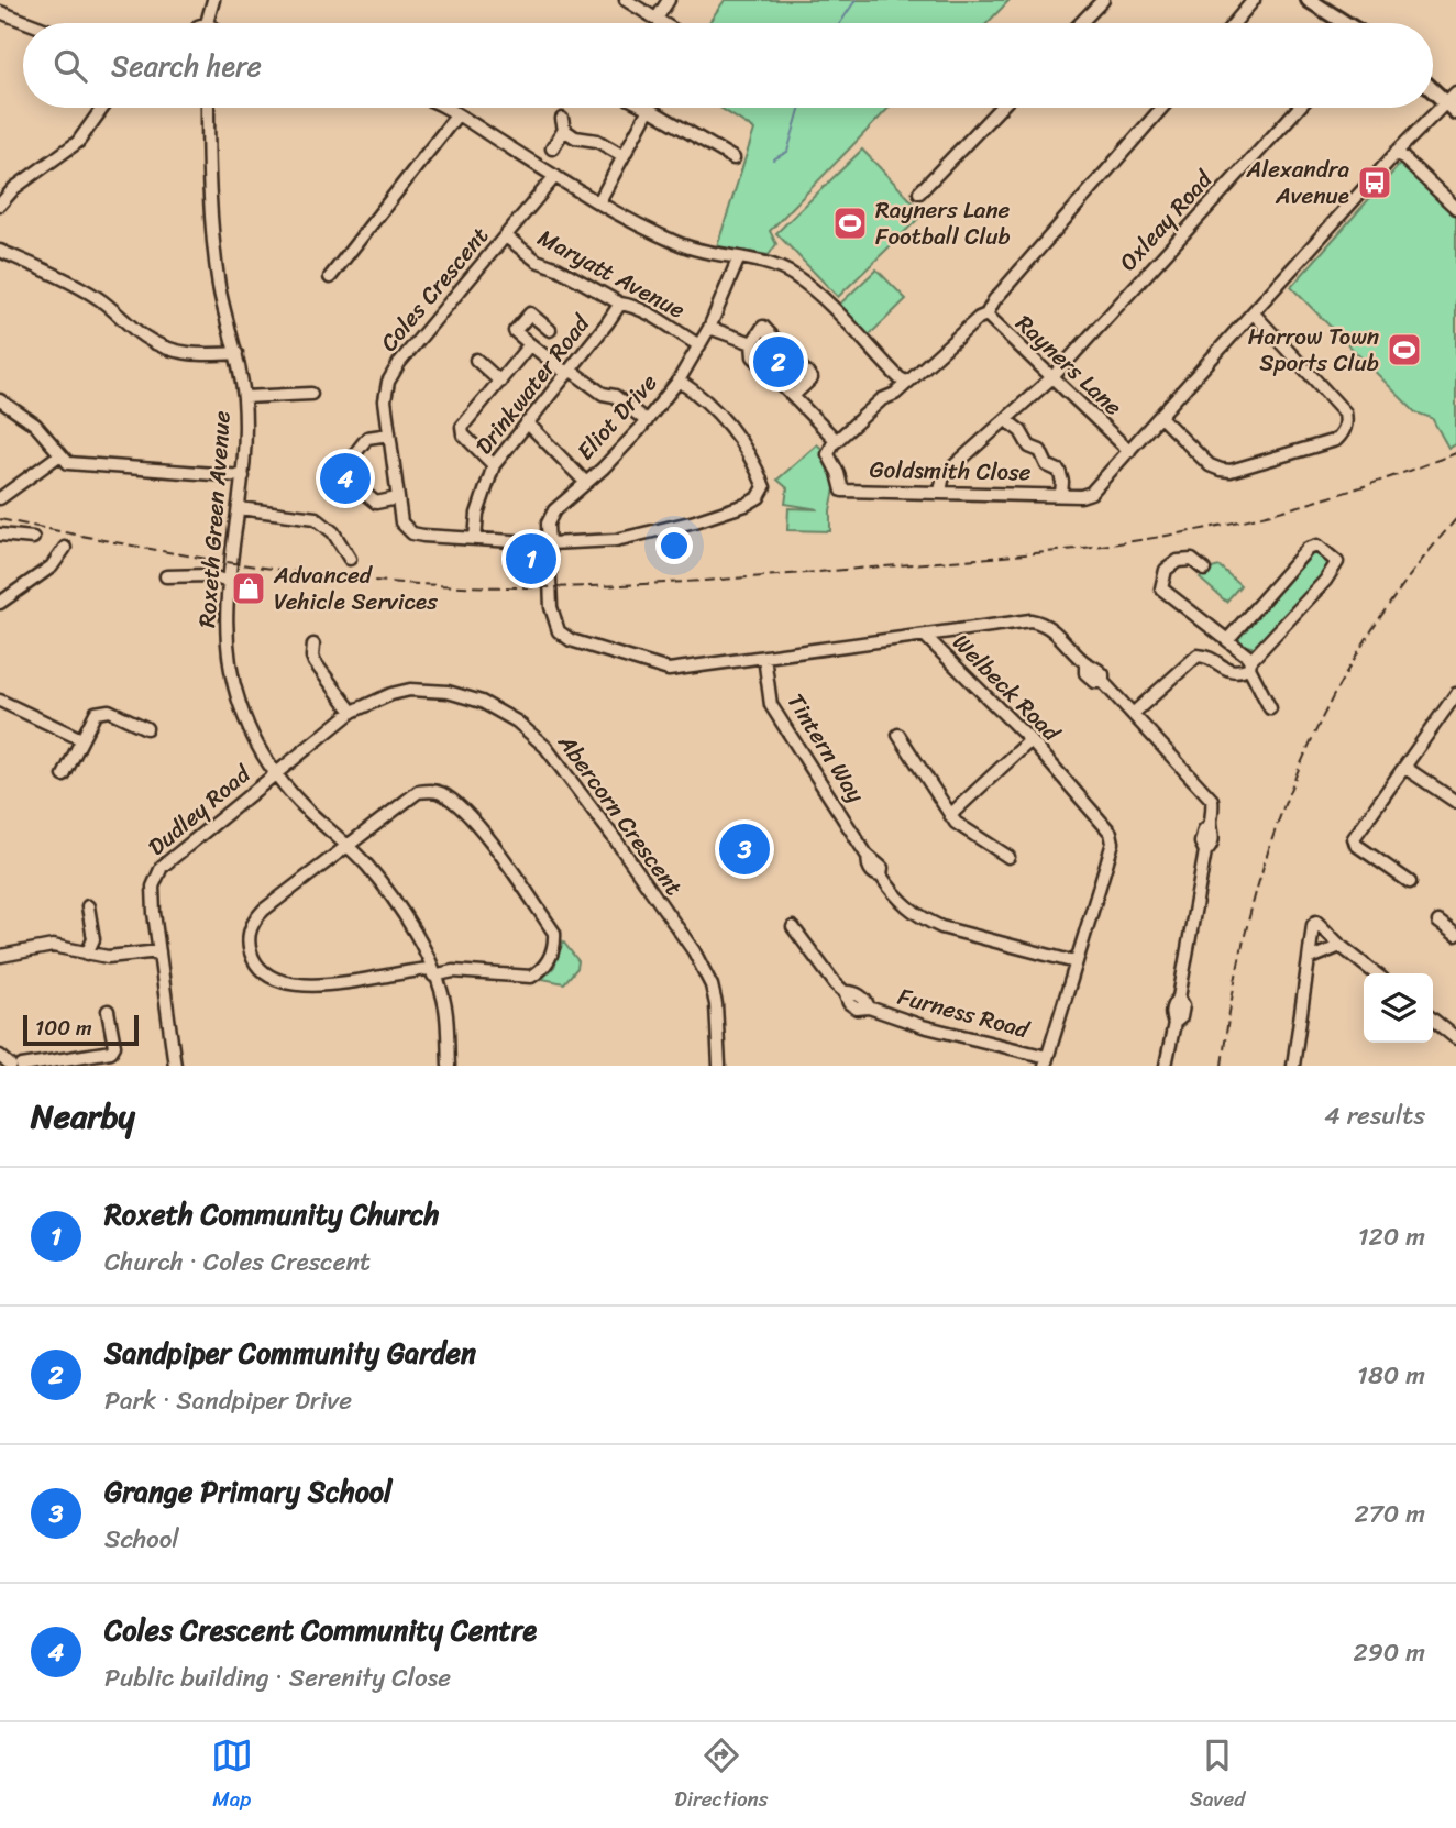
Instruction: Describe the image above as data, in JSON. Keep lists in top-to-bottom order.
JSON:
{
  "streets": {
    "street": [
      "Oxleay Road",
      "Maryatt Avenue",
      "Coles Crescent",
      "Rayners Lane",
      "Drinkwater Road",
      "Eliot Drive",
      "Goldsmith Close",
      "Roxeth Green Avenue",
      "Welbeck Road",
      "Tintern Way",
      "Dudley Road",
      "Abercorn Crescent",
      "Furness Road"
    ]
  },
  "crossings": [
    ["Oxleay Road", "Rayners Lane"],
    ["Oxleay Road", "Goldsmith Close"],
    ["Maryatt Avenue", "Coles Crescent"],
    ["Maryatt Avenue", "Drinkwater Road"],
    ["Maryatt Avenue", "Eliot Drive"],
    ["Coles Crescent", "Drinkwater Road"],
    ["Coles Crescent", "Eliot Drive"],
    ["Coles Crescent", "Welbeck Road"],
    ["Rayners Lane", "Goldsmith Close"],
    ["Eliot Drive", "Welbeck Road"],
    ["Roxeth Green Avenue", "Dudley Road"],
    ["Roxeth Green Avenue", "Abercorn Crescent"],
    ["Welbeck Road", "Tintern Way"],
    ["Welbeck Road", "Furness Road"],
    ["Dudley Road", "Abercorn Crescent"]
  ],
  "places": {
    "bus stop": ["Alexandra Avenue"],
    "sports": ["Rayners Lane Football Club", "Harrow Town Sports Club"],
    "shop": ["Advanced Vehicle Services"]
  },
  "scale_bar": "100 m",
  "page": {
    "search": "Search here",
    "pins": [
      "2",
      "4",
      "1",
      "3"
    ],
    "scale": "100 m",
    "heading": ["Nearby", "4 results"],
    "list": [
      {
        "mark": "1",
        "name": "Roxeth Community Church",
        "note": "Church · Coles Crescent",
        "value": "120 m"
      },
      {
        "mark": "2",
        "name": "Sandpiper Community Garden",
        "note": "Park · Sandpiper Drive",
        "value": "180 m"
      },
      {
        "mark": "3",
        "name": "Grange Primary School",
        "note": "School",
        "value": "270 m"
      },
      {
        "mark": "4",
        "name": "Coles Crescent Community Centre",
        "note": "Public building · Serenity Close",
        "value": "290 m"
      }
    ],
    "nav": ["Map", "Directions", "Saved"]
  }
}
